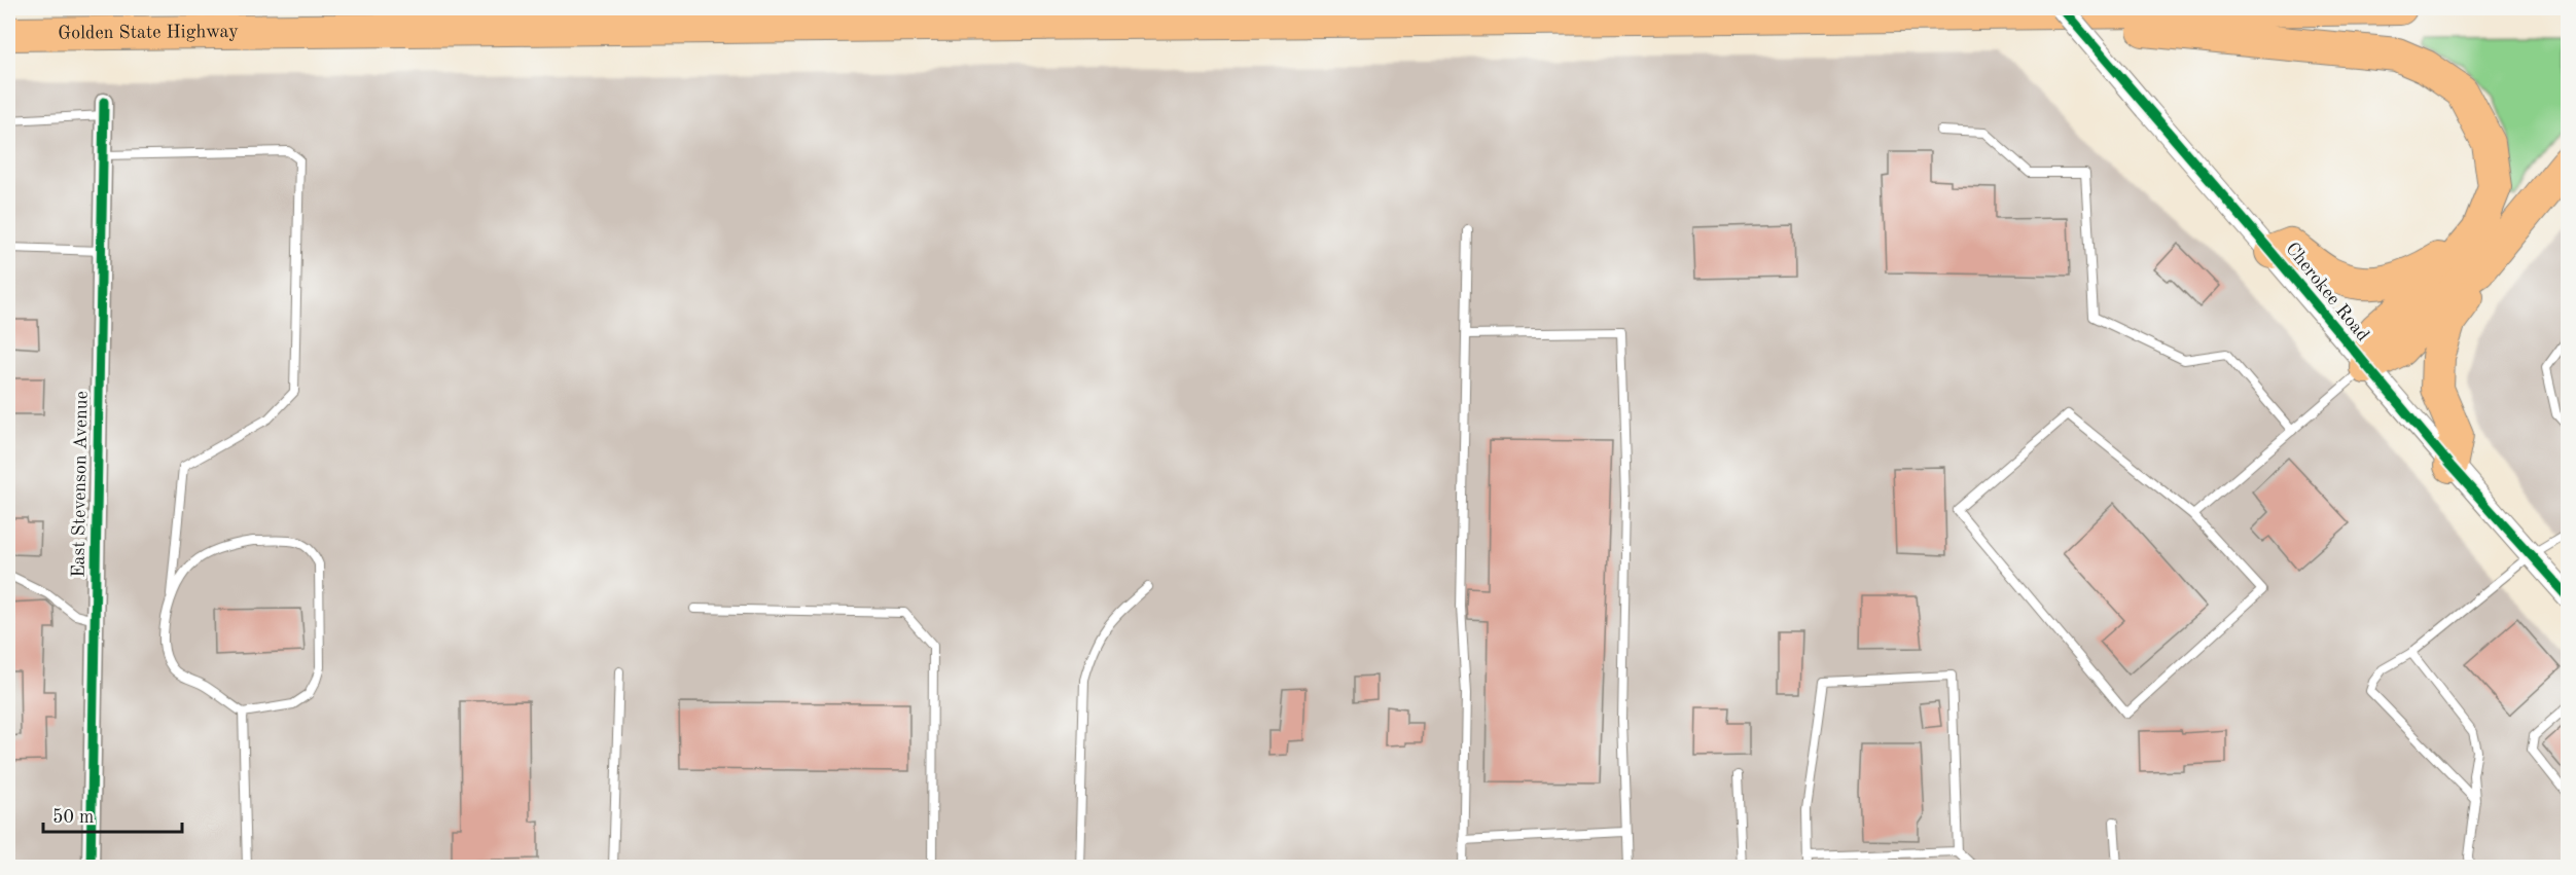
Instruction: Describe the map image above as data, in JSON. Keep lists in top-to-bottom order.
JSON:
{
  "streets": {
    "highway": ["Golden State Highway"],
    "street": ["Cherokee Road", "East Stevenson Avenue"]
  },
  "crossings": [
    ["Golden State Highway", "Cherokee Road"]
  ],
  "scale_bar": "50 m"
}
